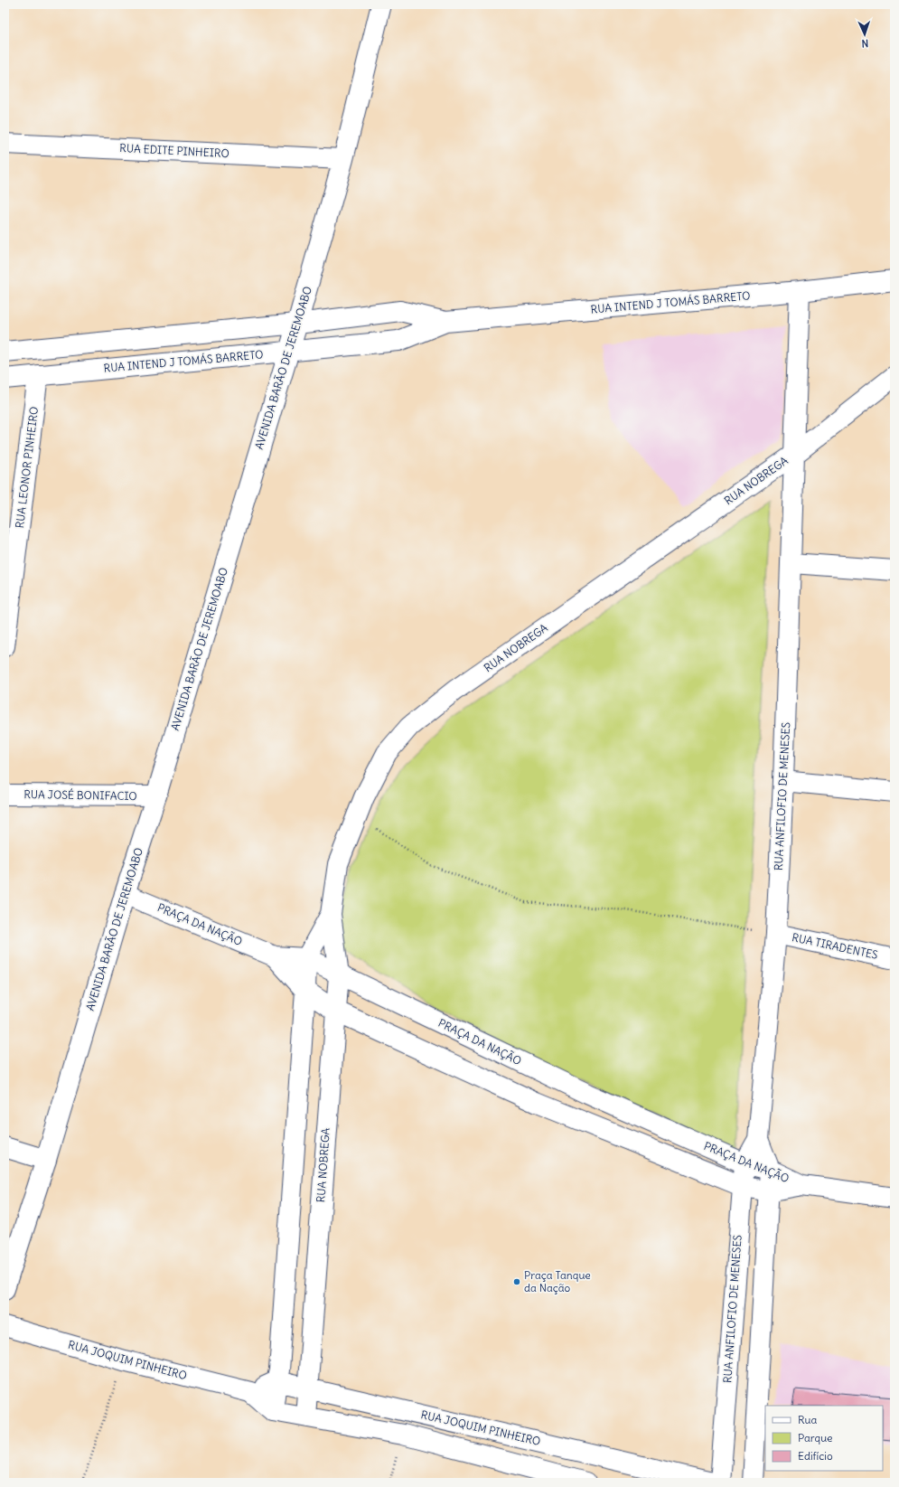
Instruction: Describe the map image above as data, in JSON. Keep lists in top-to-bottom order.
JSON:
{
  "streets": {
    "street": [
      "RUA EDITE PINHEIRO",
      "RUA INTEND J TOMÁS BARRETO",
      "AVENIDA BARÃO DE JEREMOABO",
      "RUA LEONOR PINHEIRO",
      "RUA NOBREGA",
      "RUA JOSÉ BONIFACIO",
      "RUA ANFILOFIO DE MENESES",
      "PRAÇA DA NAÇÃO",
      "RUA TIRADENTES",
      "RUA JOQUIM PINHEIRO"
    ]
  },
  "crossings": [
    ["RUA EDITE PINHEIRO", "AVENIDA BARÃO DE JEREMOABO"],
    ["RUA INTEND J TOMÁS BARRETO", "AVENIDA BARÃO DE JEREMOABO"],
    ["RUA INTEND J TOMÁS BARRETO", "RUA LEONOR PINHEIRO"],
    ["RUA INTEND J TOMÁS BARRETO", "RUA ANFILOFIO DE MENESES"],
    ["AVENIDA BARÃO DE JEREMOABO", "RUA JOSÉ BONIFACIO"],
    ["AVENIDA BARÃO DE JEREMOABO", "PRAÇA DA NAÇÃO"],
    ["RUA NOBREGA", "RUA ANFILOFIO DE MENESES"],
    ["RUA NOBREGA", "PRAÇA DA NAÇÃO"],
    ["RUA NOBREGA", "RUA JOQUIM PINHEIRO"],
    ["RUA ANFILOFIO DE MENESES", "PRAÇA DA NAÇÃO"],
    ["RUA ANFILOFIO DE MENESES", "RUA TIRADENTES"]
  ],
  "places": ["Praça Tanque da Nação"],
  "legend": ["Rua", "Parque", "Edifício"],
  "north": "bottom"
}
